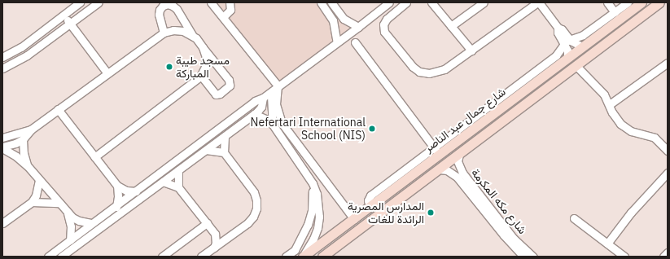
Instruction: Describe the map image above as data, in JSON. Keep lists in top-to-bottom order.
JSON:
{
  "streets": {
    "main road": ["شارع جمال عبد الناصر"],
    "street": ["شارع مكه المكرمة"]
  },
  "places": ["مسجد طيبة المباركة", "Nefertari International School (NIS)", "المدارس المصرية الرائدة للغات"]
}
